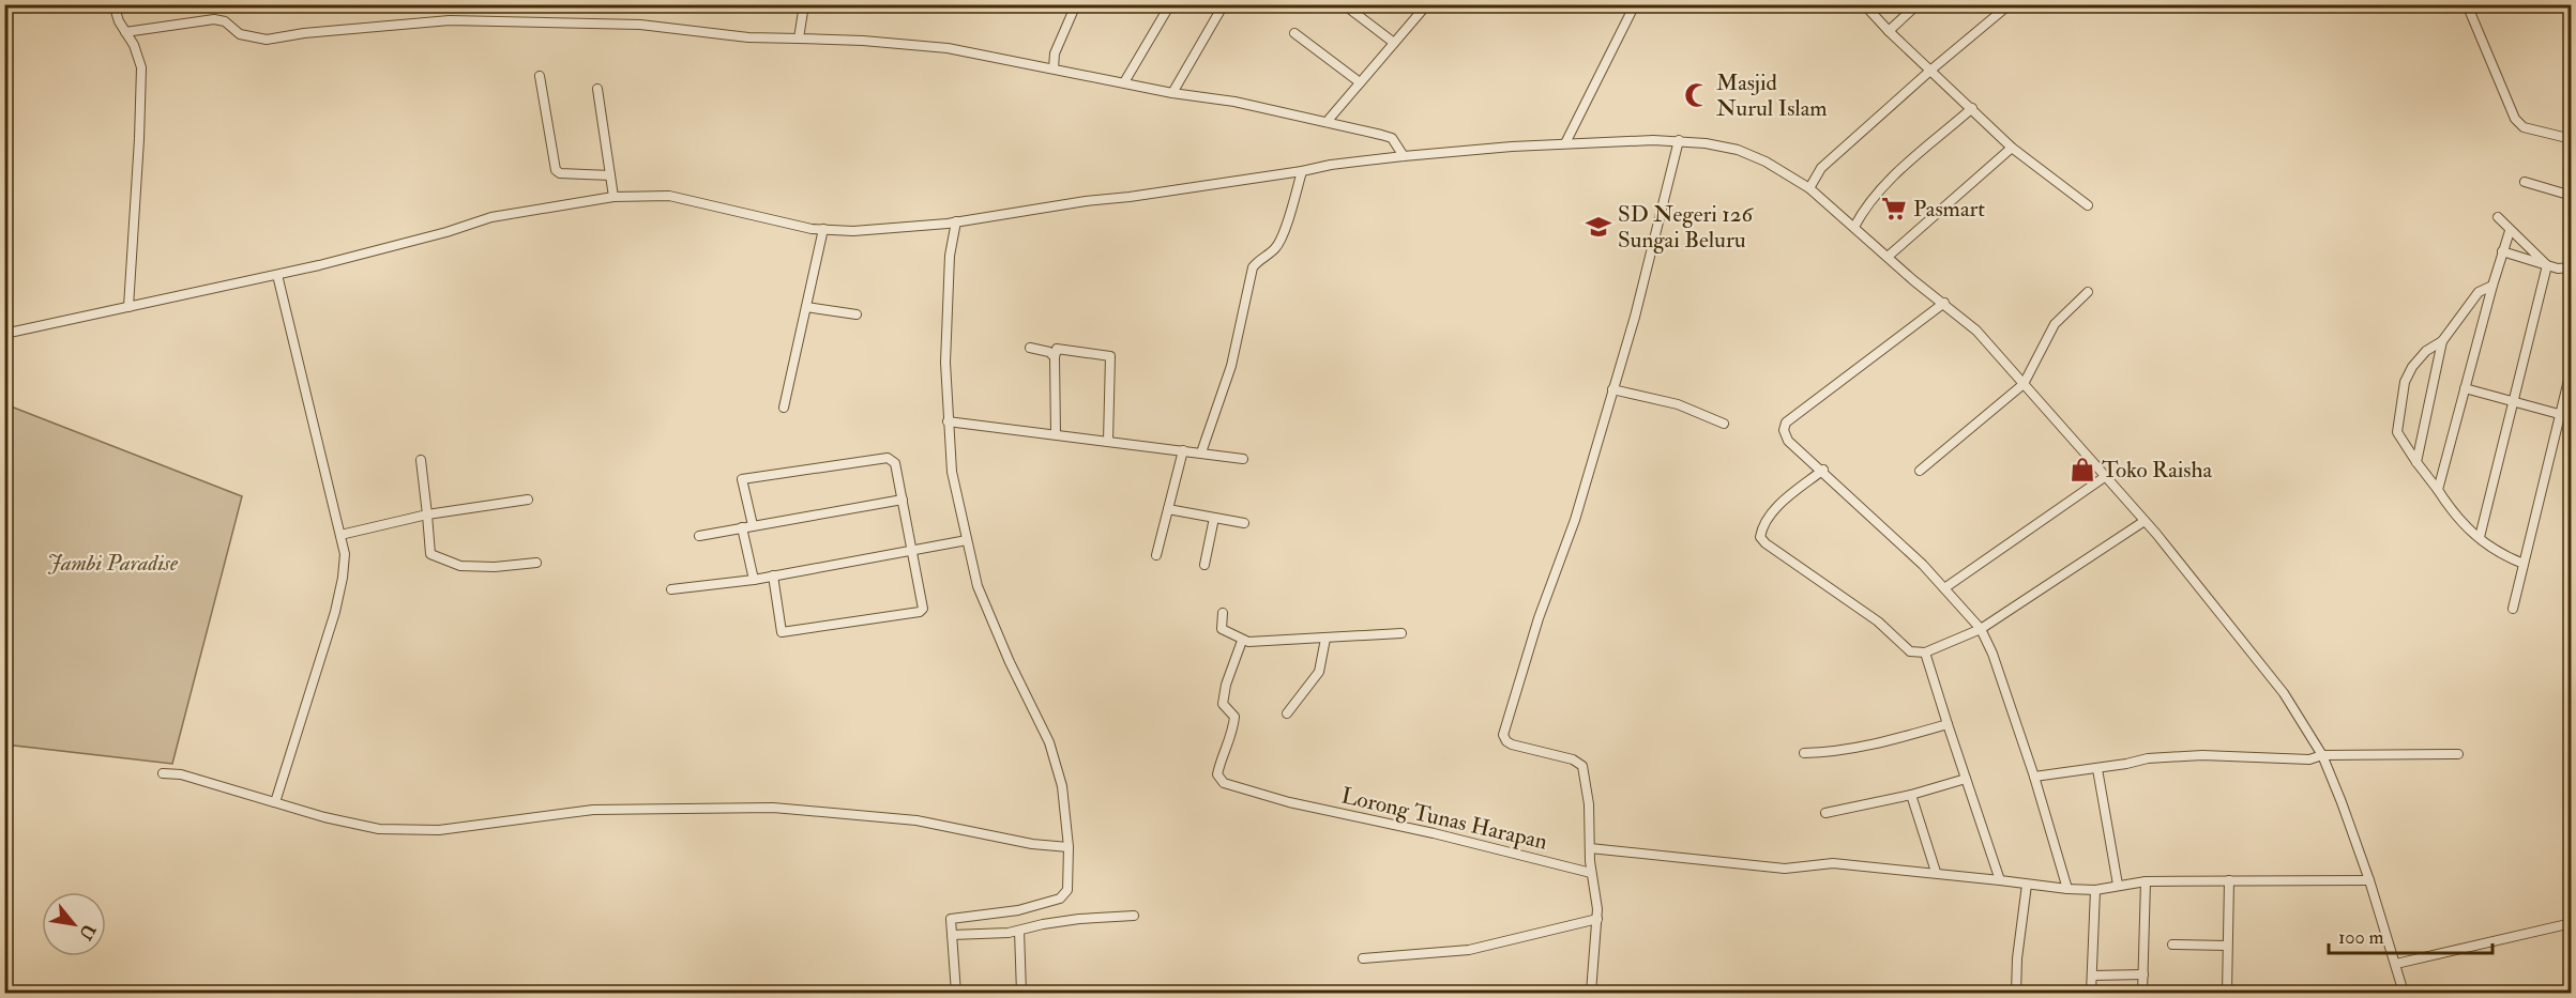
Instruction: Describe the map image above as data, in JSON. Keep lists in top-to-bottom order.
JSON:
{
  "streets": {
    "street": ["Lorong Tunas Harapan"]
  },
  "parks": ["Jambi Paradise"],
  "places": {
    "mosque": ["Masjid Nurul Islam"],
    "supermarket": ["Pasmart"],
    "school or university": ["SD Negeri 126 Sungai Beluru"],
    "shop": ["Toko Raisha"]
  },
  "scale_bar": "100 m",
  "north": "bottom right"
}
